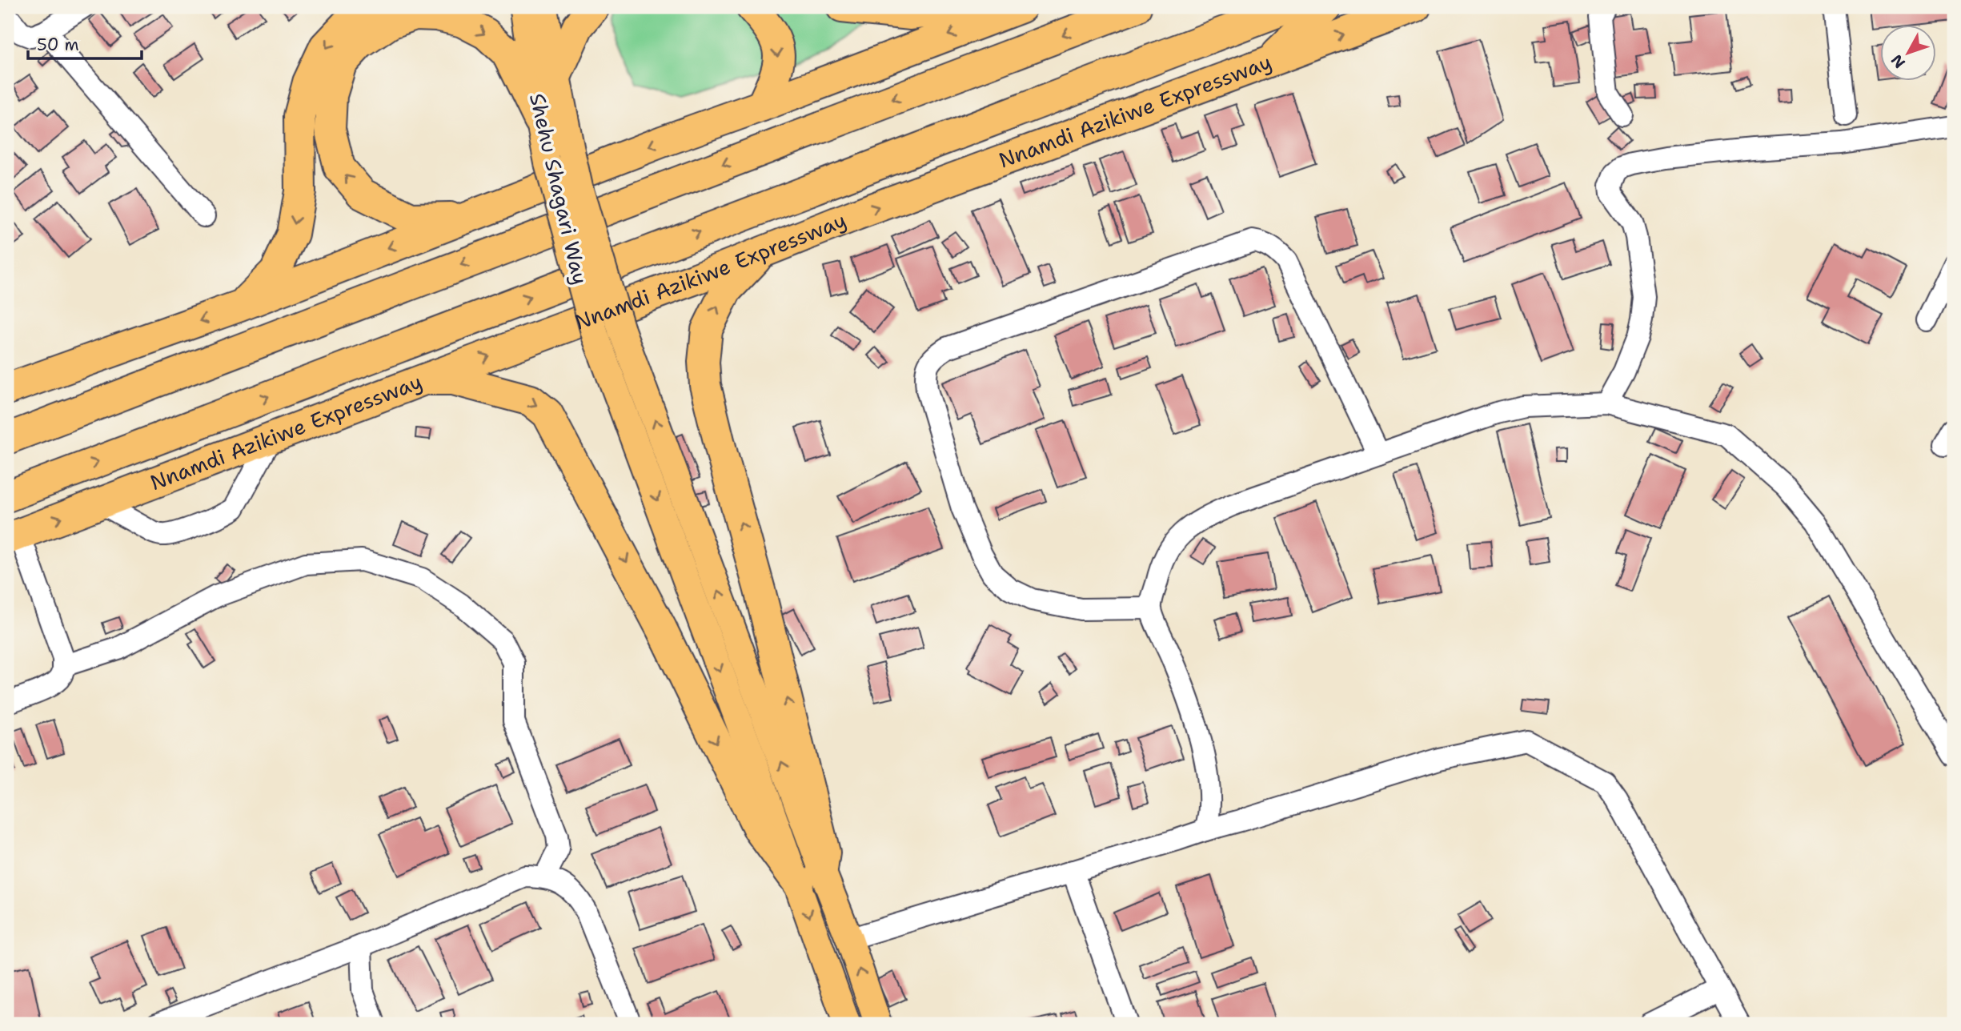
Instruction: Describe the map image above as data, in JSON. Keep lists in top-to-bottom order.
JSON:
{
  "streets": {
    "highway": ["Nnamdi Azikiwe Expressway"],
    "main road": ["Shehu Shagari Way"]
  },
  "scale_bar": "50 m",
  "north": "bottom left"
}
